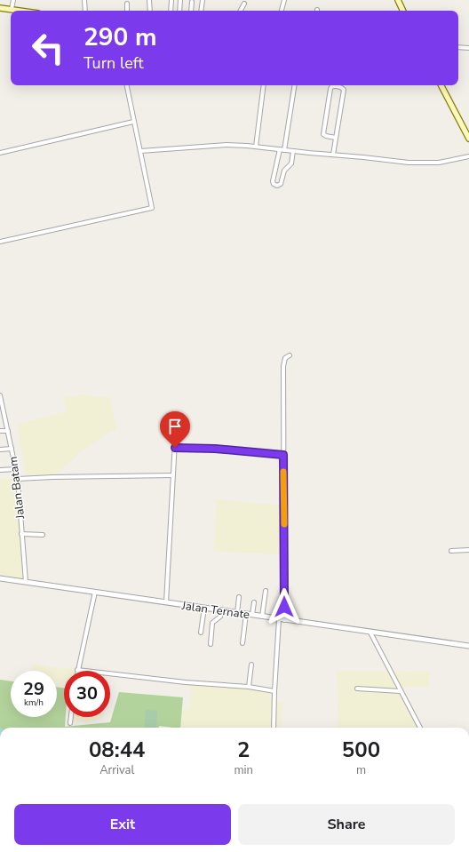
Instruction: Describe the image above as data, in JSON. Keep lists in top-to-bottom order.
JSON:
{
  "streets": {
    "street": ["Jalan Batam", "Jalan Ternate"]
  },
  "crossings": [
    ["Jalan Batam", "Jalan Ternate"]
  ],
  "page": {
    "turn": ["290 m", "Turn left"],
    "speed": "29 km/h",
    "limit": "30",
    "eta": [
      "08:44",
      "Arrival",
      "2",
      "min",
      "500",
      "m"
    ],
    "buttons": ["Exit", "Share"]
  }
}
